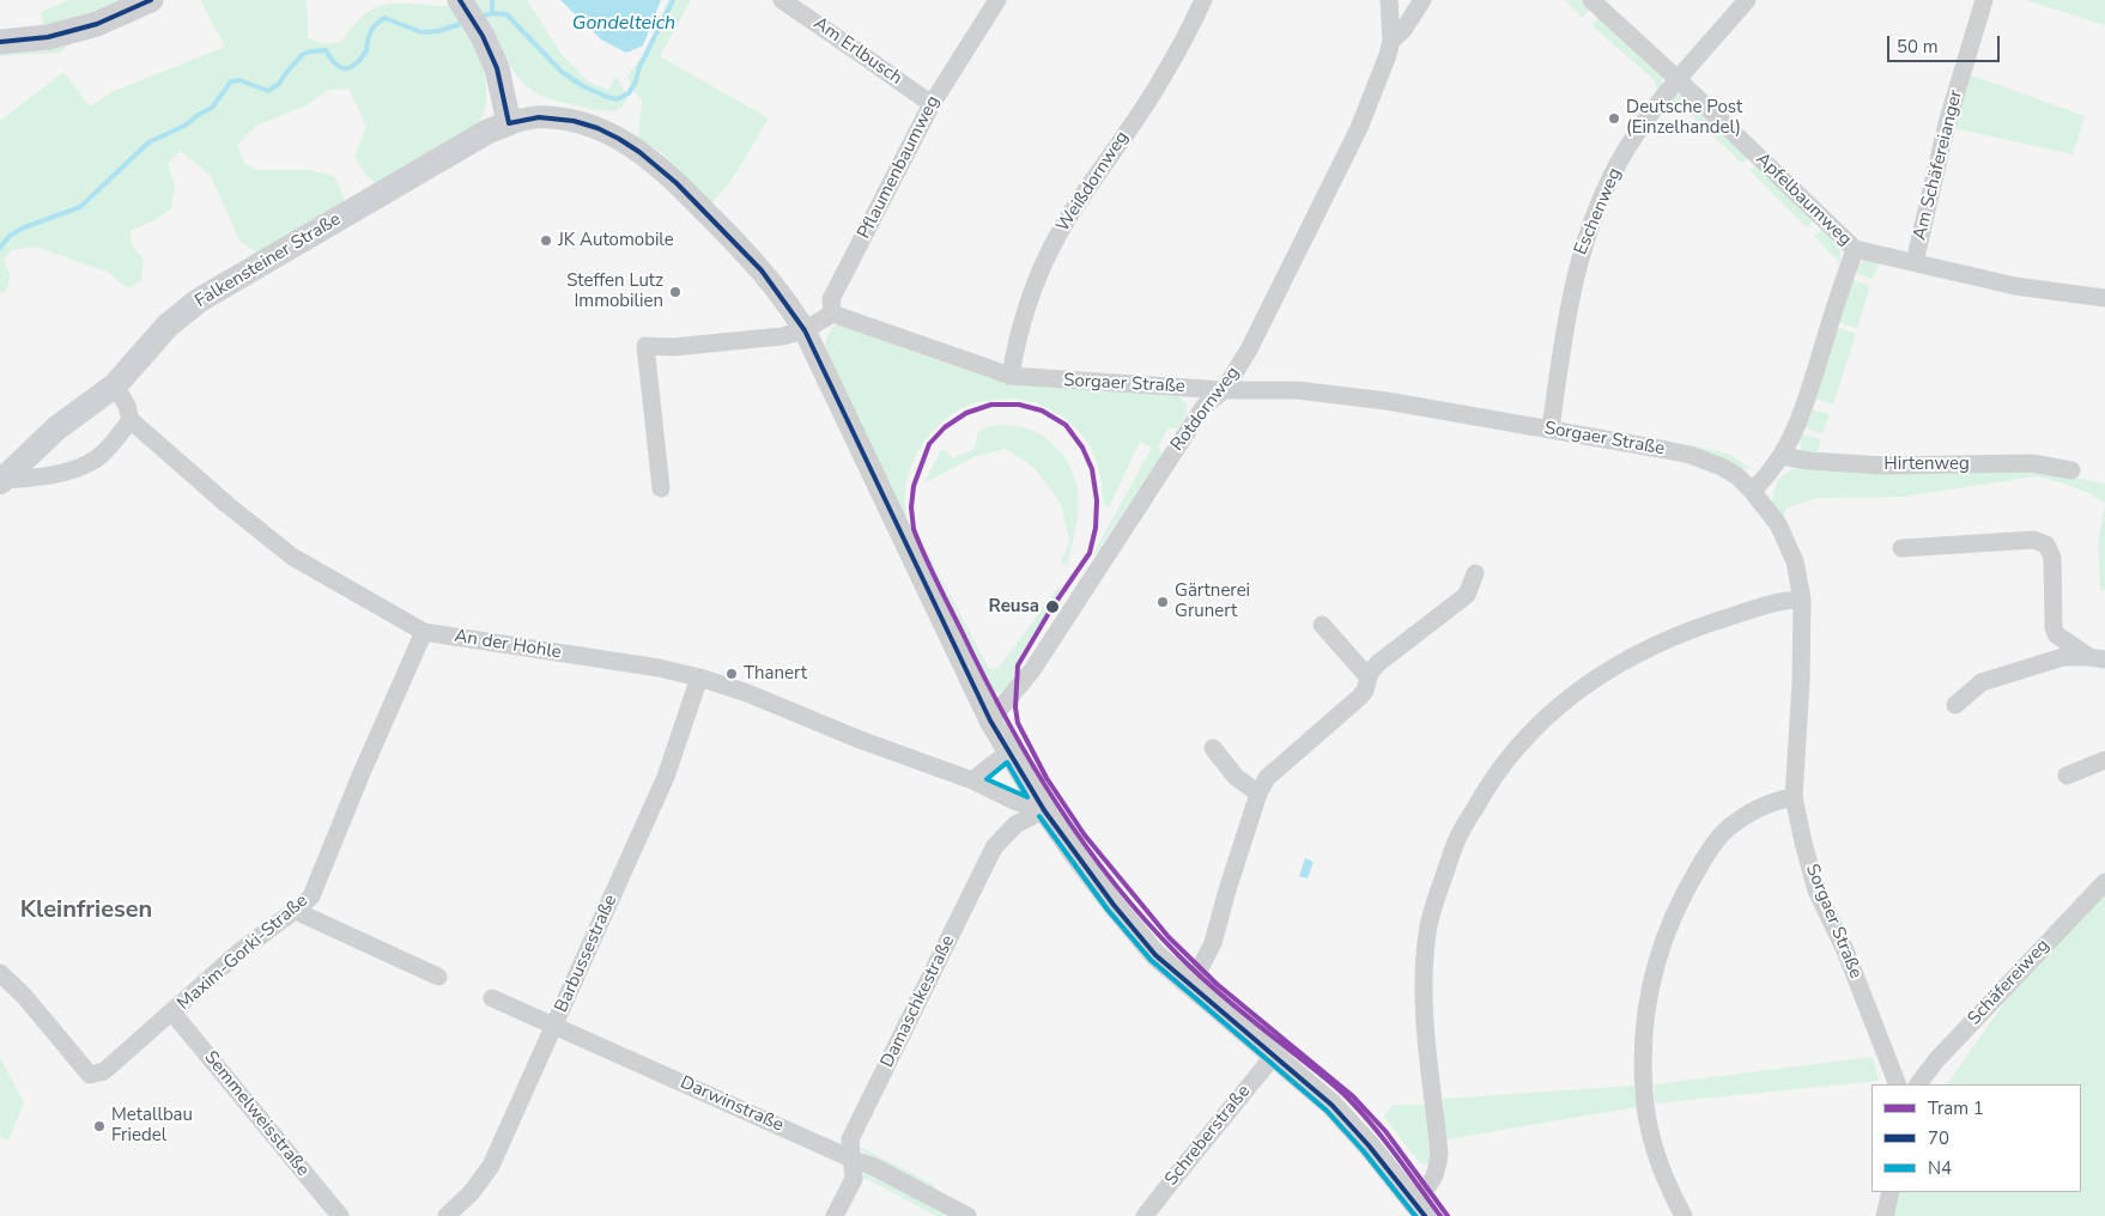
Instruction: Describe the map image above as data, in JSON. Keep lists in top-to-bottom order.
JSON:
{
  "streets": {
    "main road": ["Falkensteiner Straße"],
    "street": [
      "Am Erlbusch",
      "Am Schäfereianger",
      "Pflaumenbaumweg",
      "Weißdornweg",
      "Apfelbaumweg",
      "Eschenweg",
      "Sorgaer Straße",
      "Rotdornweg",
      "Hirtenweg",
      "An der Hohle",
      "Maxim-Gorki-Straße",
      "Barbussestraße",
      "Schäfereiweg",
      "Damaschkestraße",
      "Darwinstraße",
      "Semmelweisstraße",
      "Schreberstraße"
    ]
  },
  "crossings": [
    ["Am Erlbusch", "Pflaumenbaumweg"],
    ["Am Schäfereianger", "Apfelbaumweg"],
    ["Pflaumenbaumweg", "Sorgaer Straße"],
    ["Weißdornweg", "Sorgaer Straße"],
    ["Apfelbaumweg", "Eschenweg"],
    ["Eschenweg", "Sorgaer Straße"],
    ["Falkensteiner Straße", "An der Hohle"],
    ["Sorgaer Straße", "Rotdornweg"],
    ["An der Hohle", "Maxim-Gorki-Straße"],
    ["An der Hohle", "Barbussestraße"],
    ["An der Hohle", "Damaschkestraße"],
    ["Maxim-Gorki-Straße", "Semmelweisstraße"],
    ["Barbussestraße", "Darwinstraße"],
    ["Damaschkestraße", "Darwinstraße"]
  ],
  "districts": ["Kleinfriesen"],
  "water": ["Gondelteich"],
  "places": [
    "Deutsche Post (Einzelhandel)",
    "JK Automobile",
    "Steffen Lutz Immobilien",
    "Gärtnerei Grunert",
    "Reusa",
    "Thanert",
    "Metallbau Friedel"
  ],
  "lines": ["transit line 70", "tram line 1", "transit line N4"],
  "legend": ["Tram 1", "70", "N4"],
  "scale_bar": "50 m"
}
